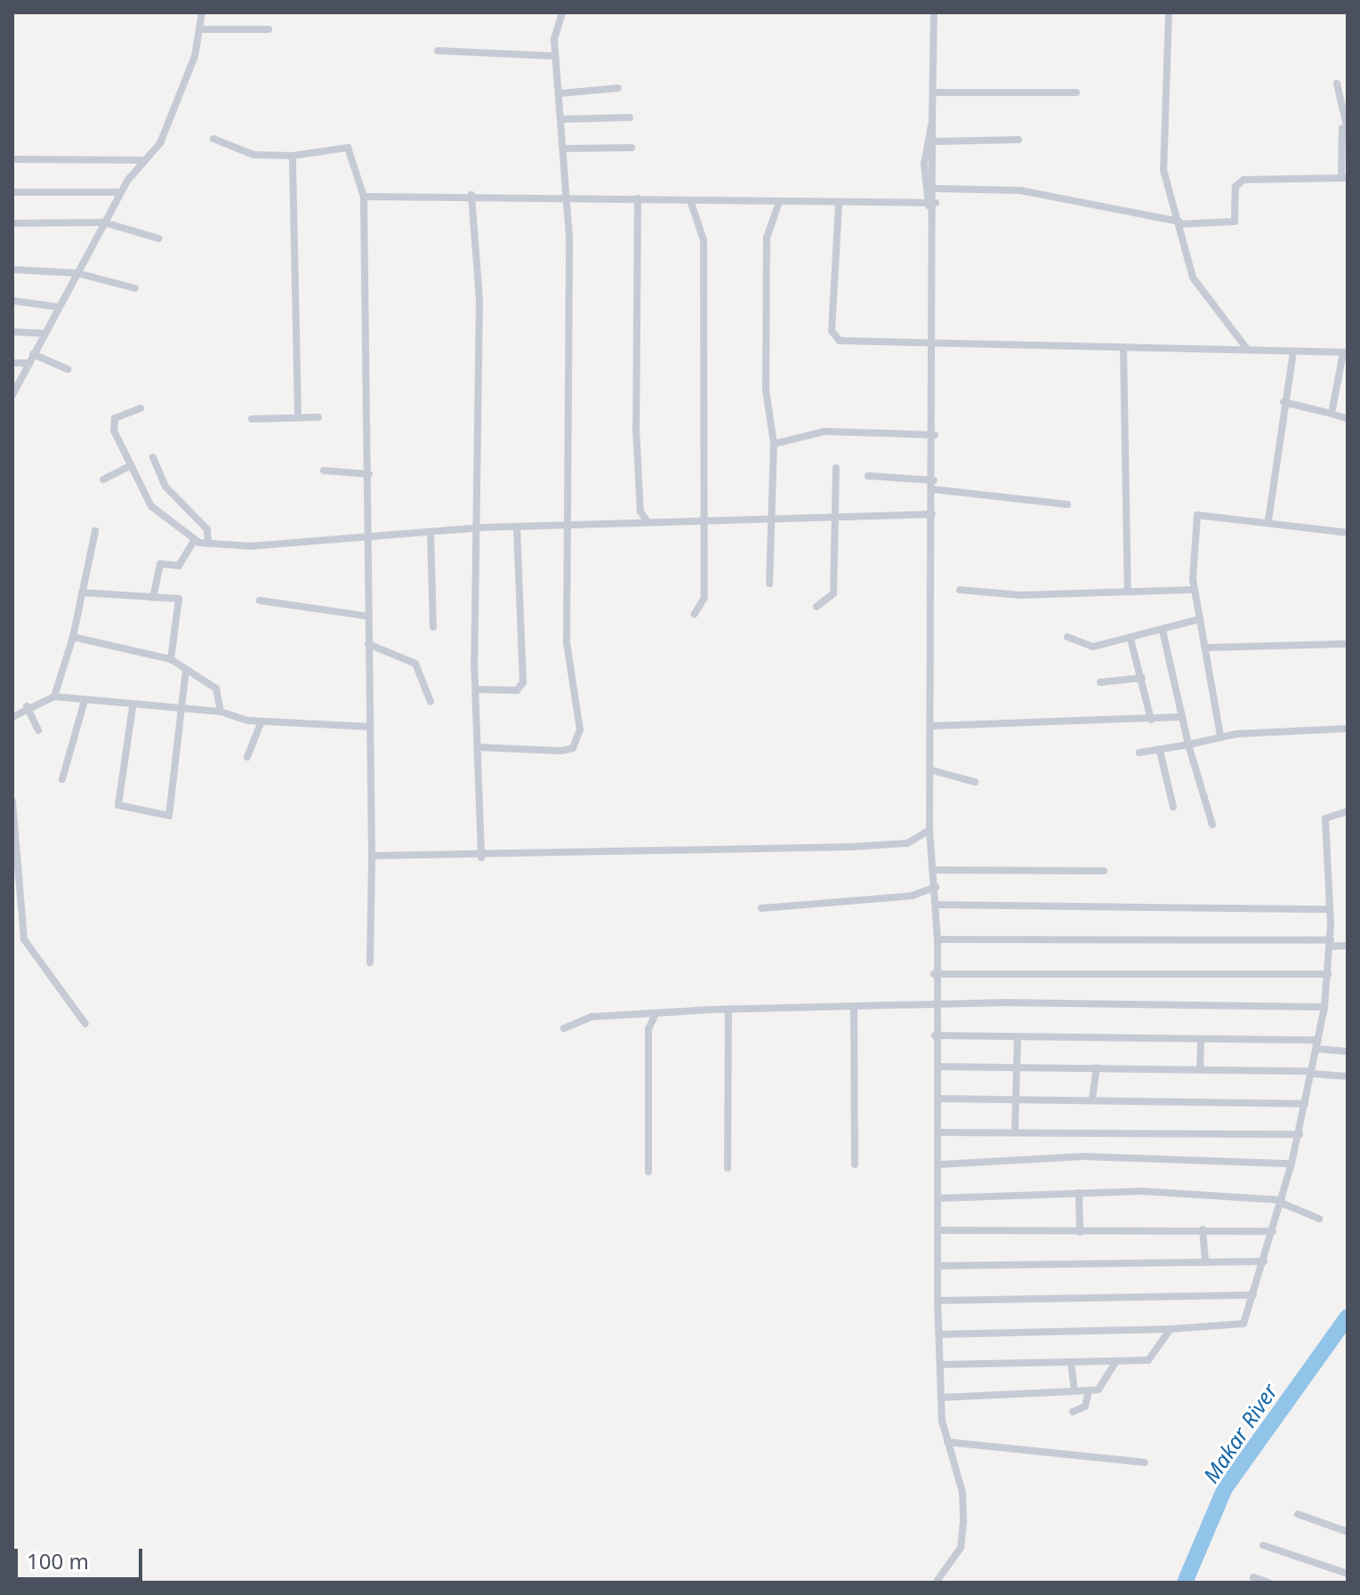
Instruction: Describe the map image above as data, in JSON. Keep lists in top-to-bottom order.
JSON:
{
  "water": ["Makar River"],
  "scale_bar": "100 m"
}
